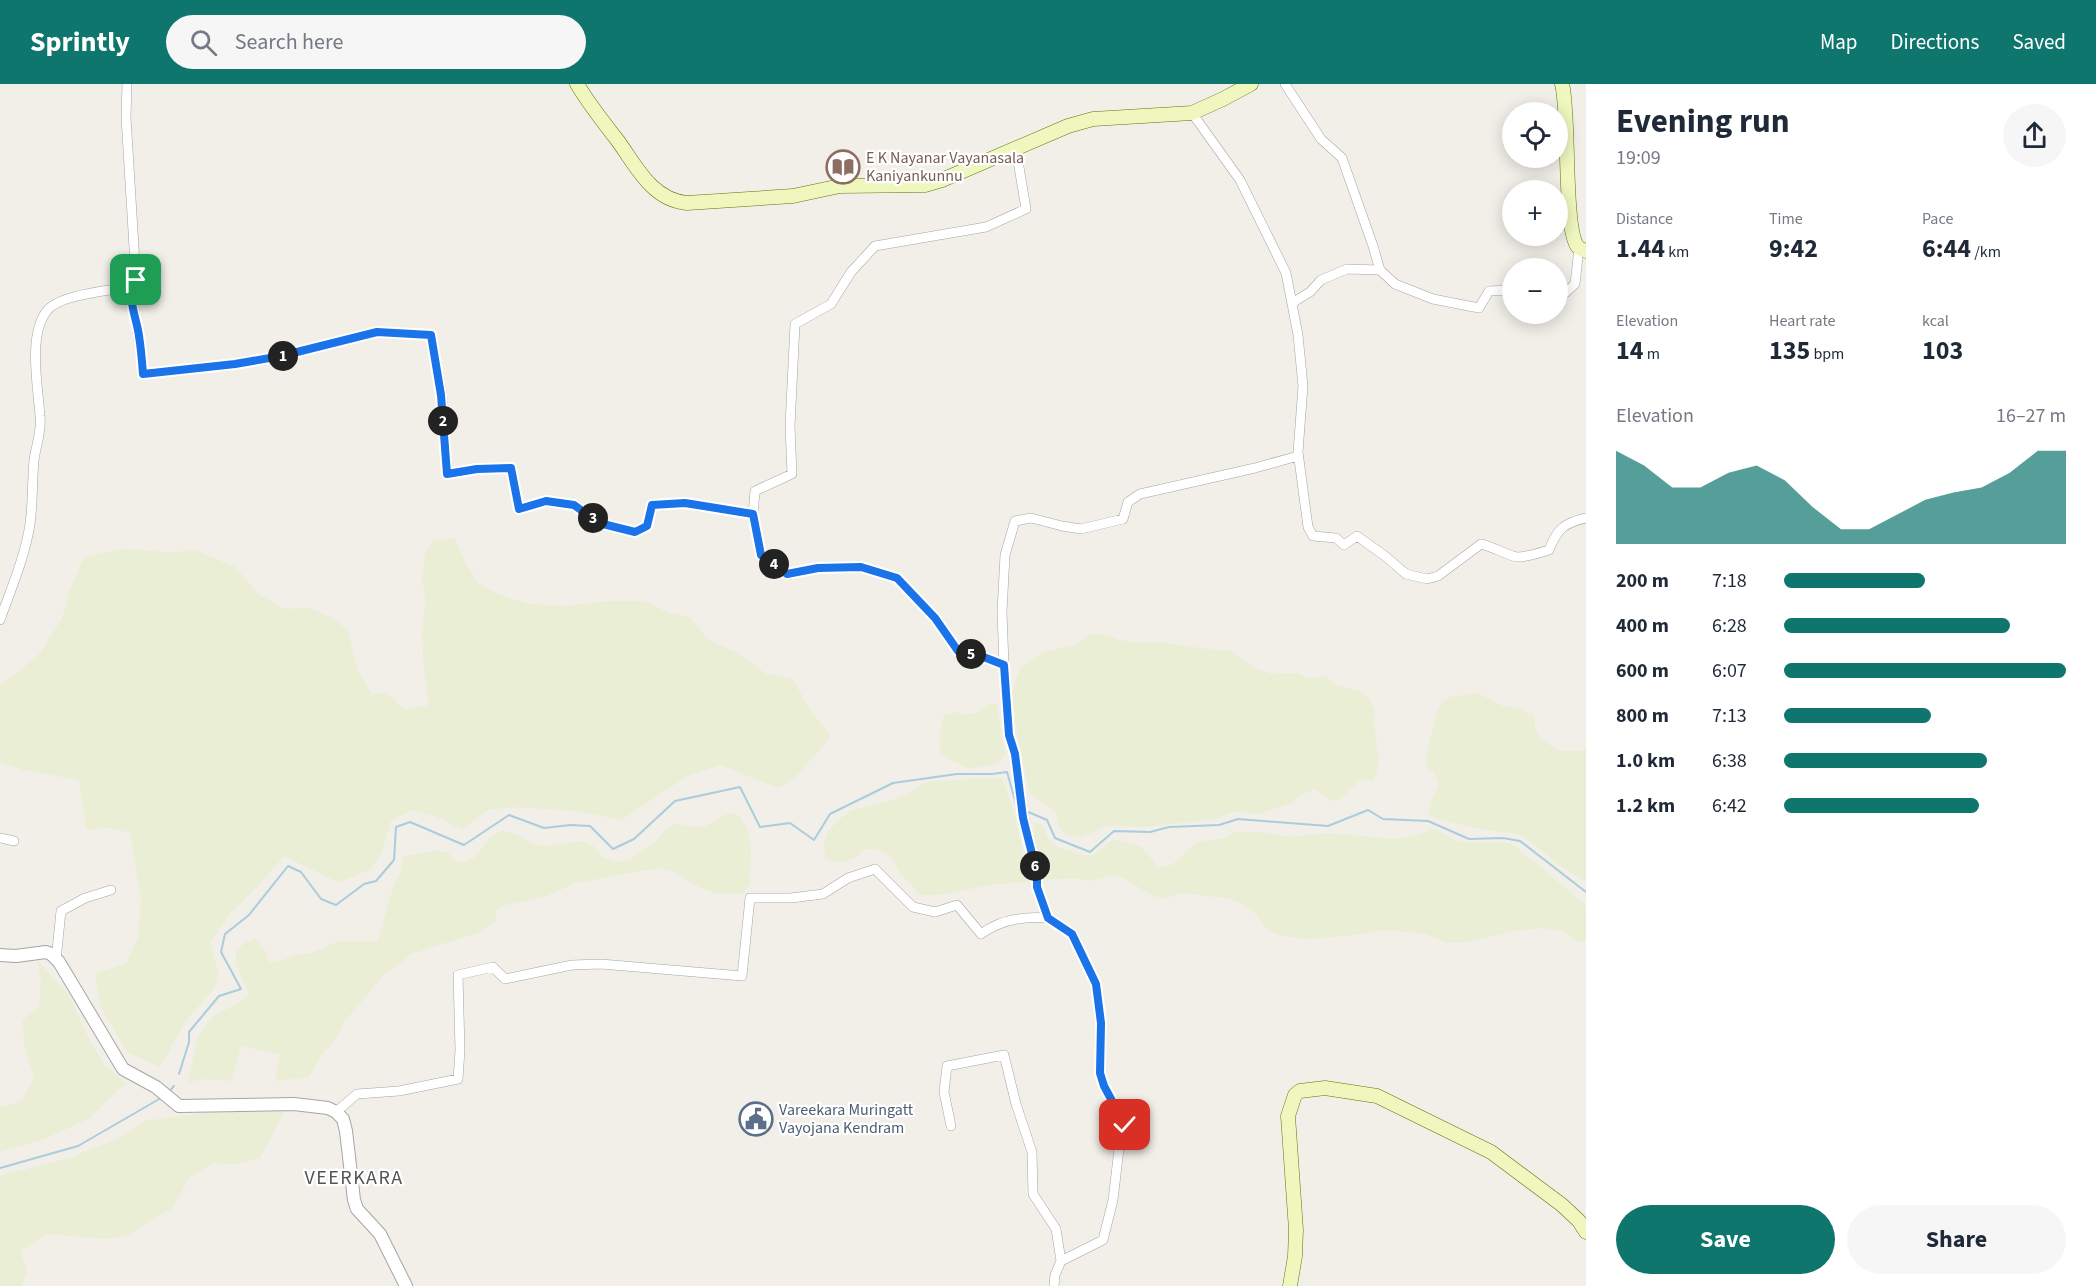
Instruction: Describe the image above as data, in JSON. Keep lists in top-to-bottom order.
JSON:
{
  "districts": ["VEERKARA"],
  "places": {
    "library": ["E K Nayanar Vayanasala Kaniyankunnu"],
    "public building": ["Vareekara Muringatt Vayojana Kendram"]
  },
  "page": {
    "header": "Sprintly",
    "search": "Search here",
    "nav": ["Map", "Directions", "Saved"],
    "heading": ["Evening run", "19:09"],
    "map_buttons": ["+", "−"],
    "stats": [
      ["Distance", "1.44 km"],
      ["Time", "9:42"],
      ["Pace", "6:44 /km"],
      ["Elevation", "14 m"],
      ["Heart rate", "135 bpm"],
      ["kcal", "103"]
    ],
    "pins": [
      "1",
      "2",
      "3",
      "4",
      "5",
      "6"
    ],
    "chart": ["Elevation", "16–27 m"],
    "list": [
      {
        "name": "200 m",
        "note": "7:18"
      },
      {
        "name": "400 m",
        "note": "6:28"
      },
      {
        "name": "600 m",
        "note": "6:07"
      },
      {
        "name": "800 m",
        "note": "7:13"
      },
      {
        "name": "1.0 km",
        "note": "6:38"
      },
      {
        "name": "1.2 km",
        "note": "6:42"
      }
    ],
    "buttons": ["Save", "Share"]
  }
}
